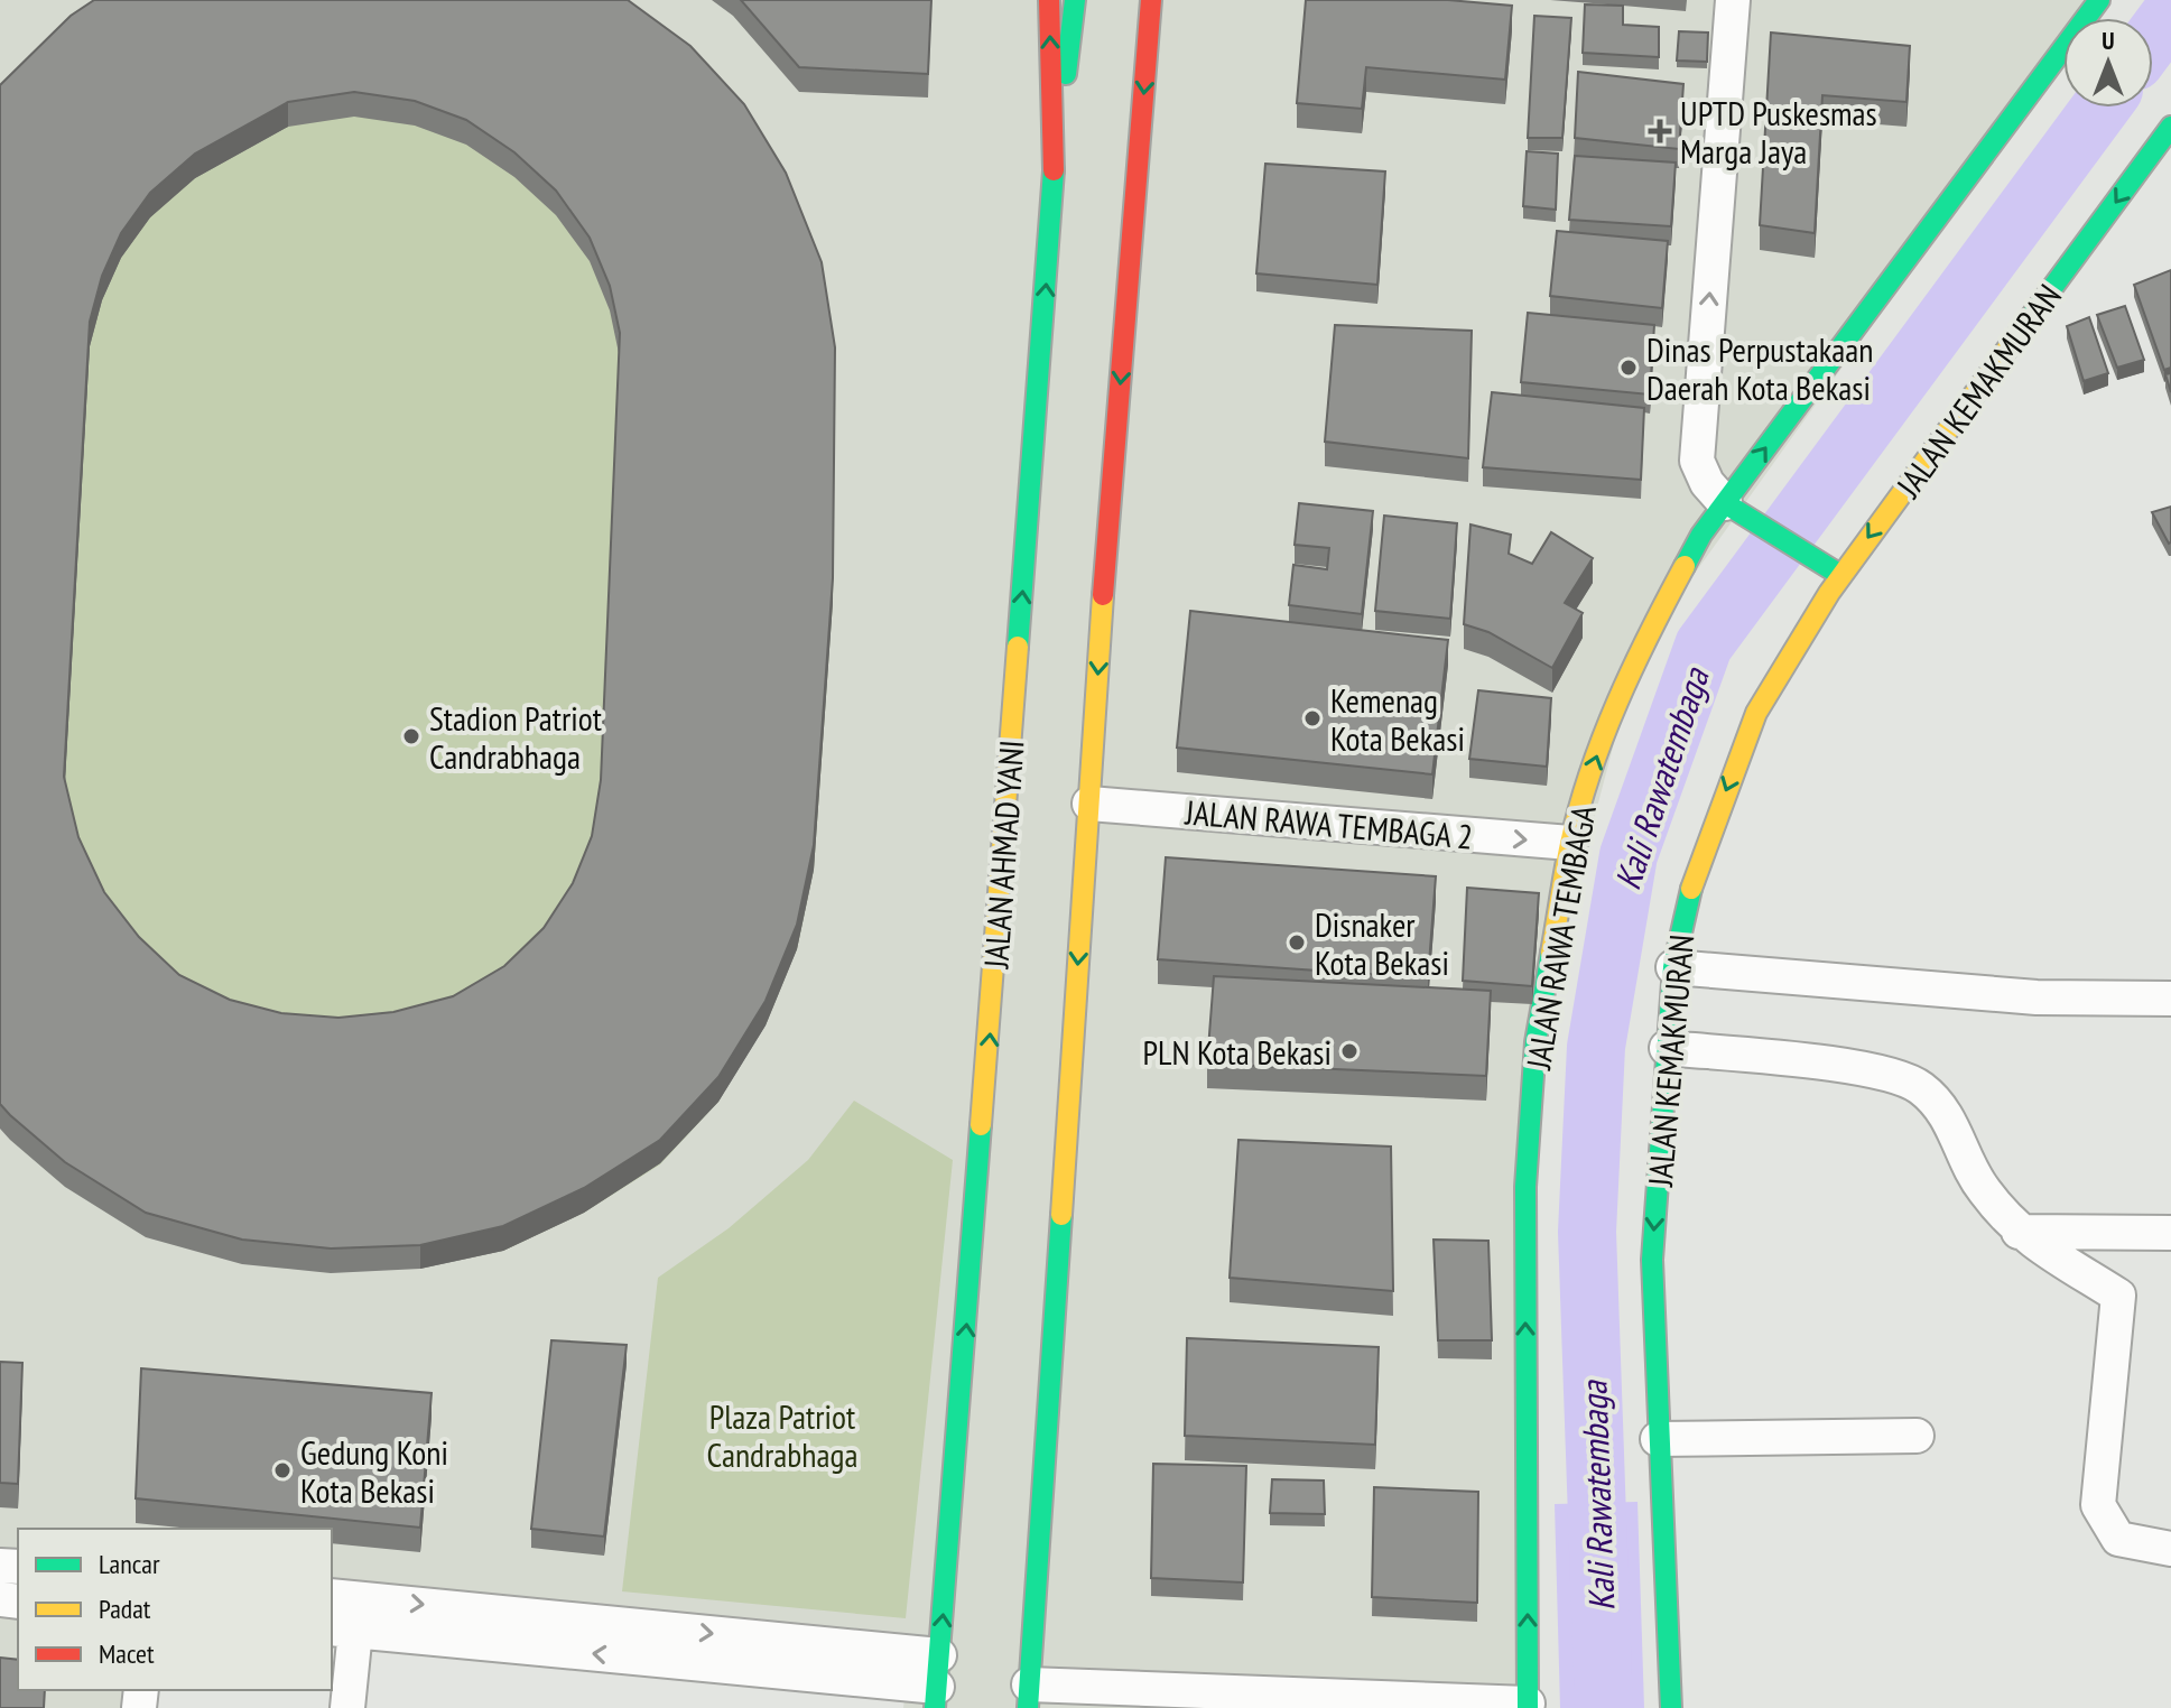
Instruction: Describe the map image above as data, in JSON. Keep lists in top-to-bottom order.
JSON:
{
  "streets": {
    "main road": ["JALAN KEMAKMURAN", "JALAN AHMAD YANI", "JALAN RAWA TEMBAGA"],
    "street": ["JALAN RAWA TEMBAGA 2"]
  },
  "crossings": [
    ["JALAN RAWA TEMBAGA 2", "JALAN RAWA TEMBAGA"]
  ],
  "one_way": ["JALAN KEMAKMURAN", "JALAN RAWA TEMBAGA 2", "JALAN RAWA TEMBAGA"],
  "water": ["Kali Rawatembaga"],
  "parks": ["Plaza Patriot Candrabhaga"],
  "places": {
    "health": ["UPTD Puskesmas Marga Jaya"],
    "other": [
      "Dinas Perpustakaan Daerah Kota Bekasi",
      "Kemenag Kota Bekasi",
      "Stadion Patriot Candrabhaga",
      "Disnaker Kota Bekasi",
      "PLN Kota Bekasi",
      "Gedung Koni Kota Bekasi"
    ]
  },
  "legend": ["Lancar", "Padat", "Macet"],
  "north": "top"
}
